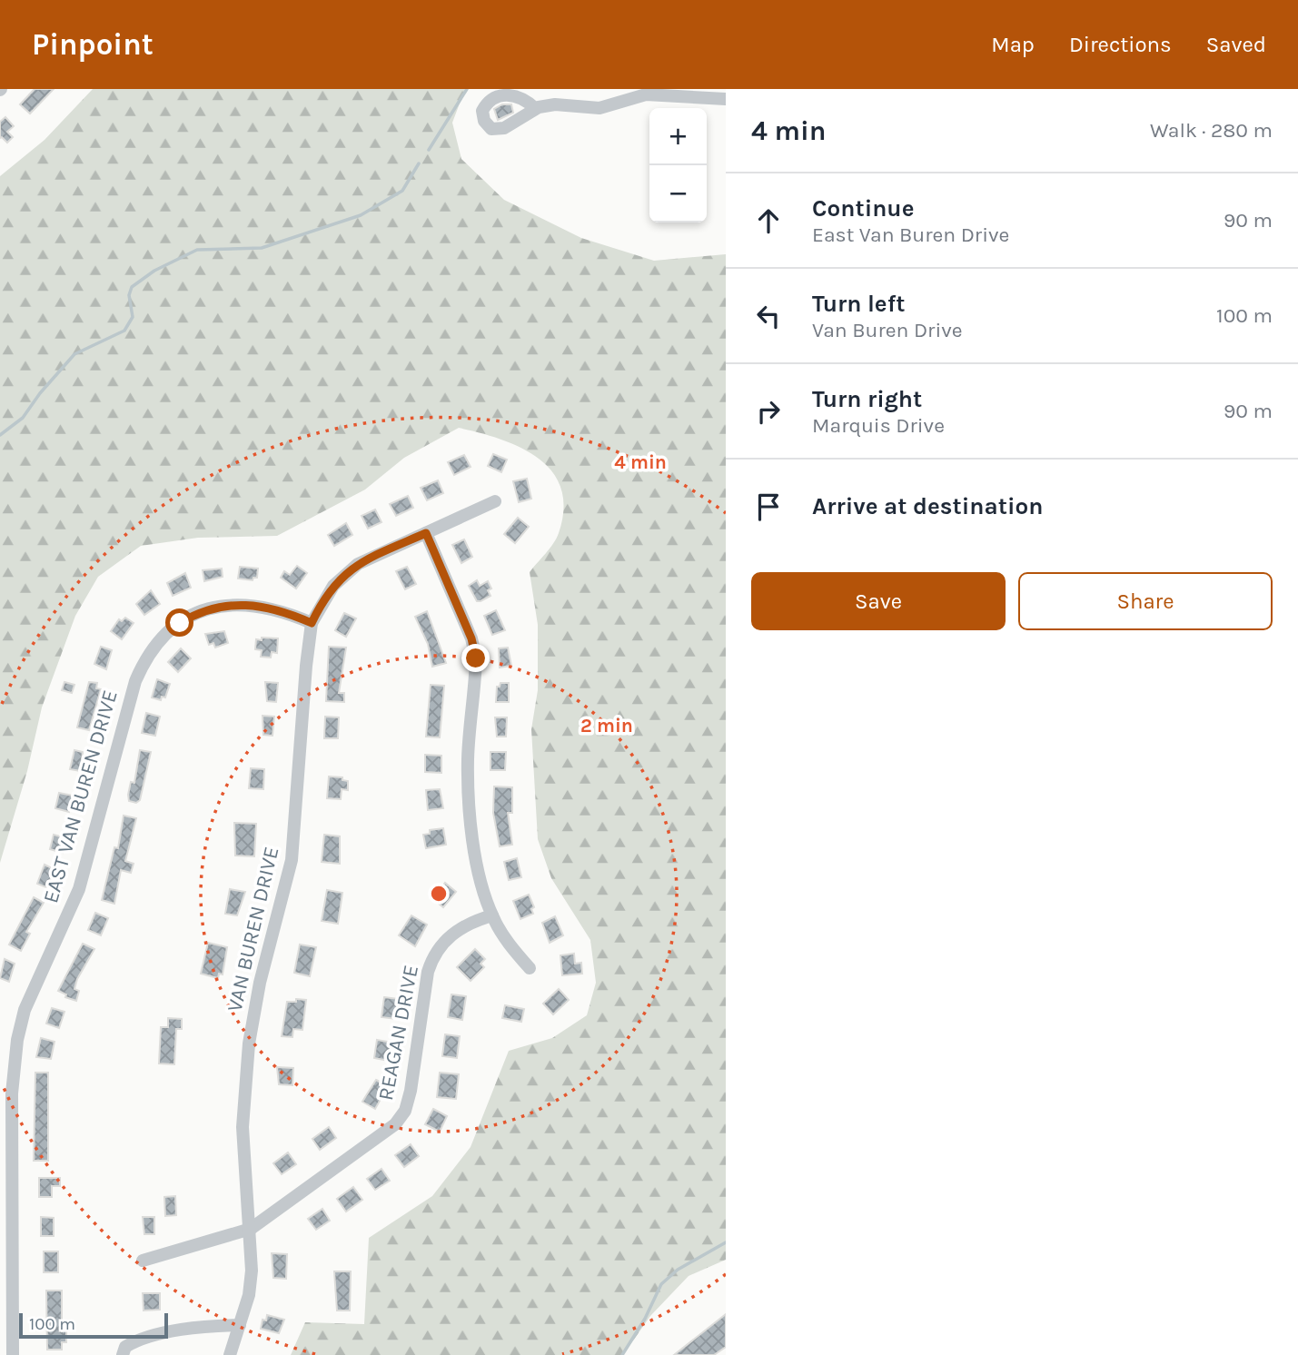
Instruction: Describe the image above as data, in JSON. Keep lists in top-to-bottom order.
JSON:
{
  "streets": {
    "street": ["EAST VAN BUREN DRIVE", "VAN BUREN DRIVE", "REAGAN DRIVE"]
  },
  "crossings": [
    ["EAST VAN BUREN DRIVE", "VAN BUREN DRIVE"],
    ["VAN BUREN DRIVE", "REAGAN DRIVE"]
  ],
  "scale_bar": "100 m",
  "page": {
    "header": "Pinpoint",
    "nav": ["Map", "Directions", "Saved"],
    "heading": ["4 min", "Walk · 280 m"],
    "map_buttons": ["+", "−"],
    "list": [
      ["Continue", "East Van Buren Drive", "90 m"],
      ["Turn left", "Van Buren Drive", "100 m"],
      ["Turn right", "Marquis Drive", "90 m"],
      "Arrive at destination"
    ],
    "buttons": ["Save", "Share"],
    "scale": "100 m"
  },
  "rings": ["4 min", "2 min"]
}
